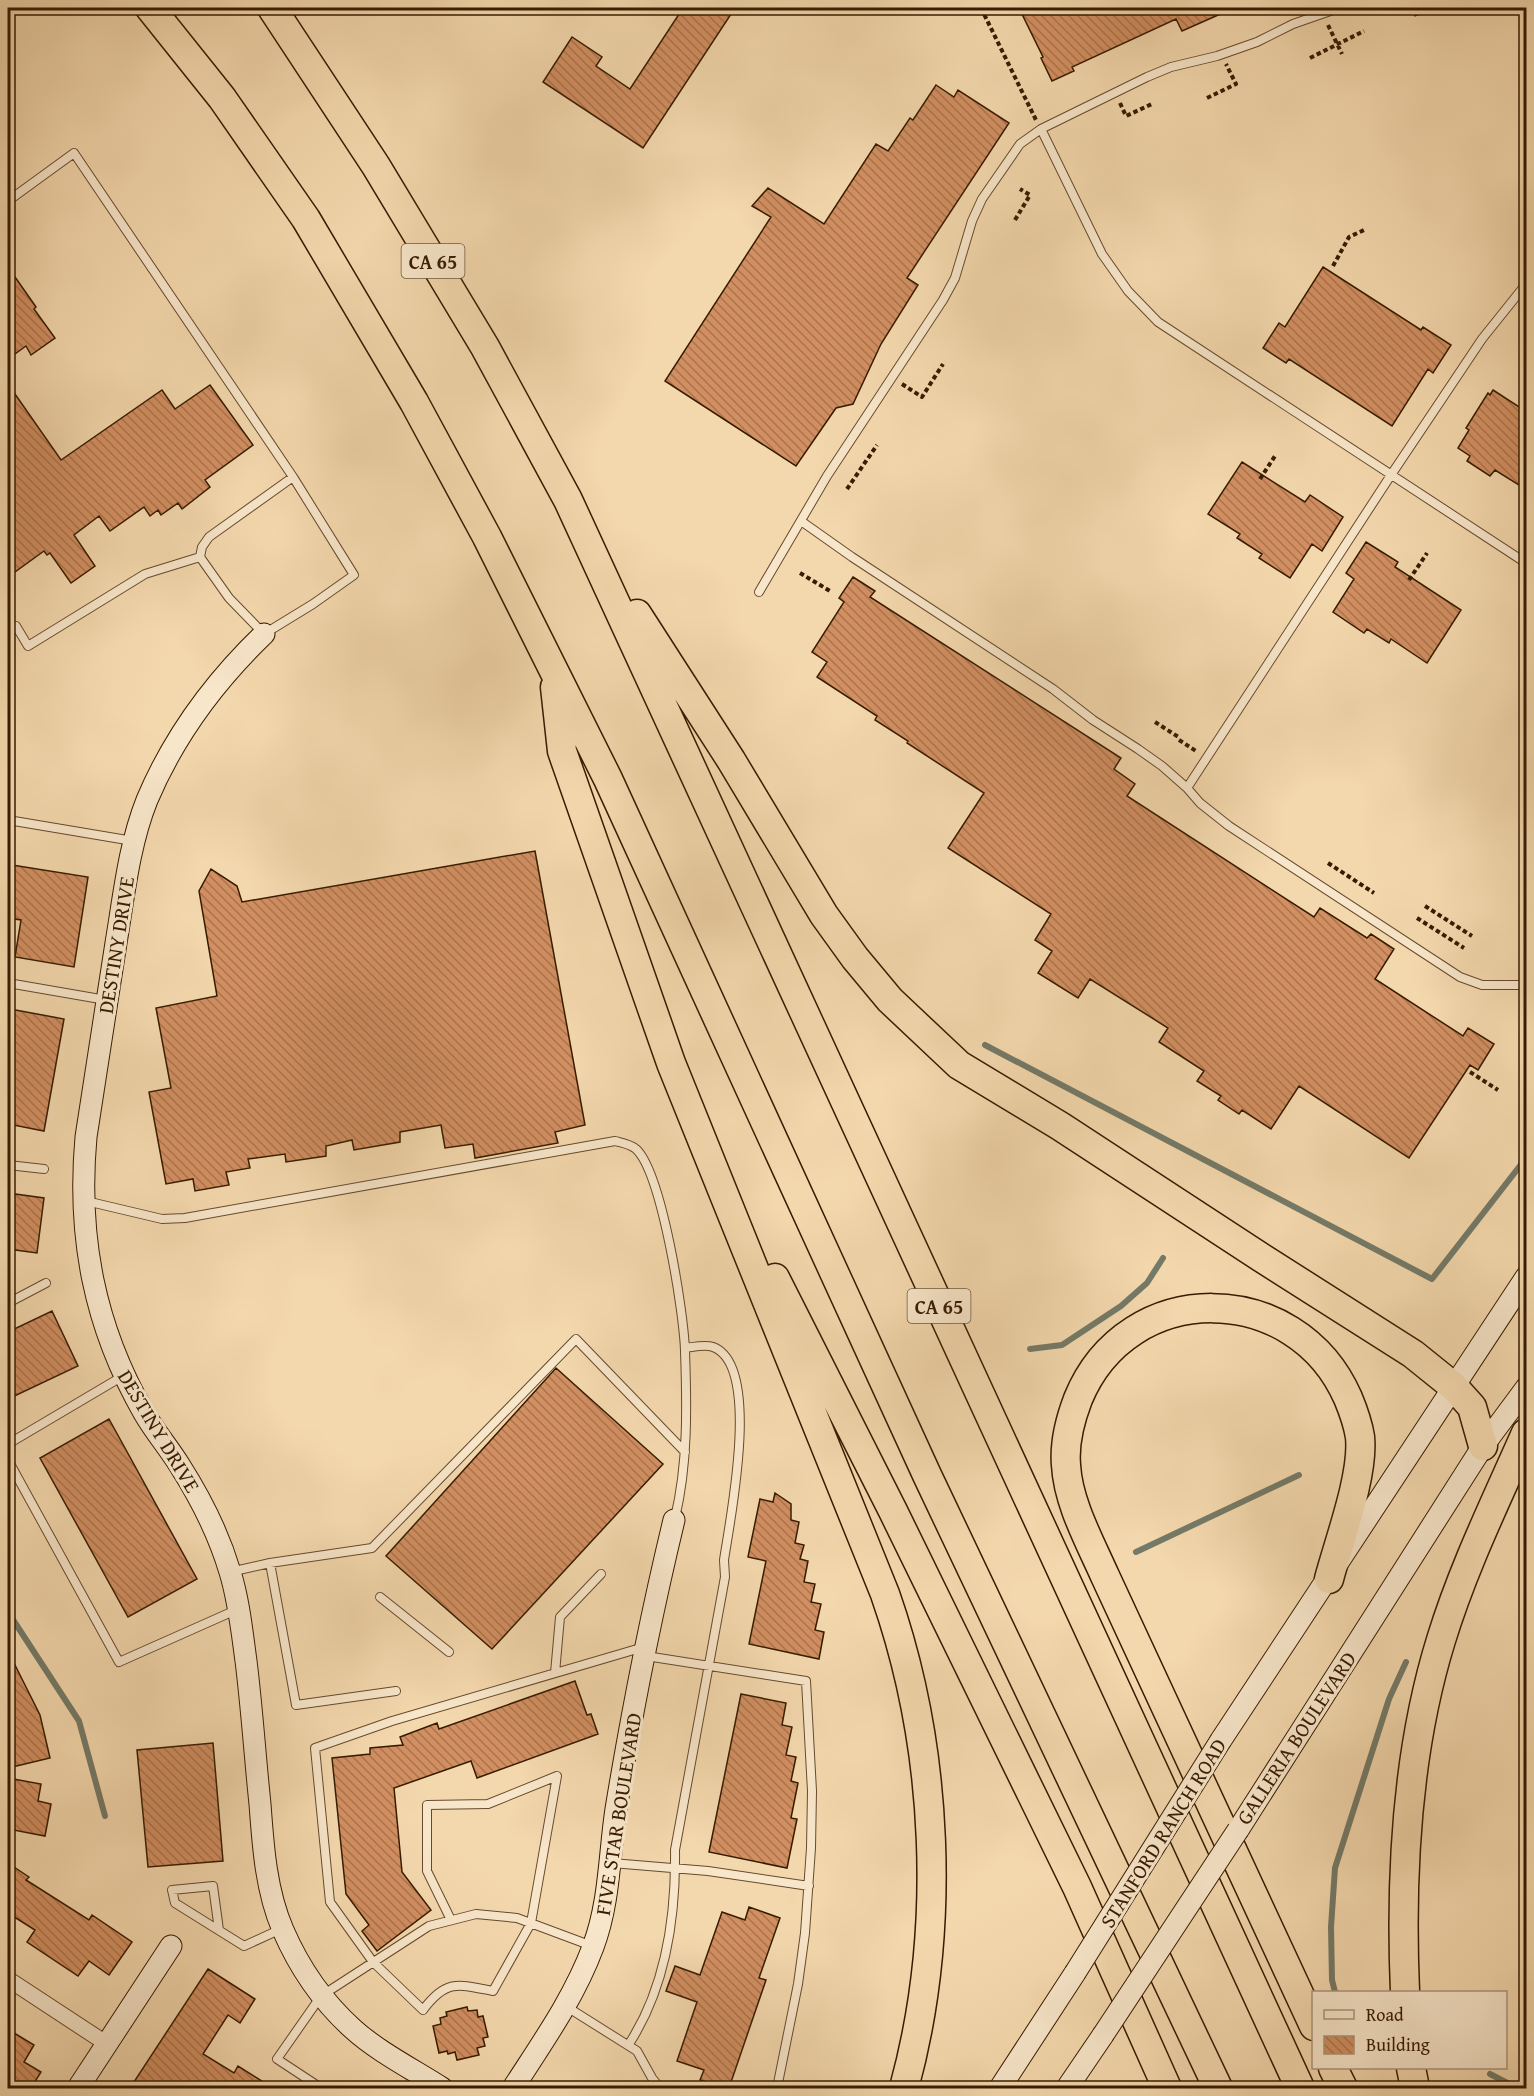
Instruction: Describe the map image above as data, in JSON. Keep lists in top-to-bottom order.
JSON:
{
  "streets": {
    "highway": ["CA 65"],
    "street": [
      "DESTINY DRIVE",
      "GALLERIA BOULEVARD",
      "FIVE STAR BOULEVARD",
      "STANFORD RANCH ROAD"
    ]
  },
  "legend": ["Road", "Building"]
}
